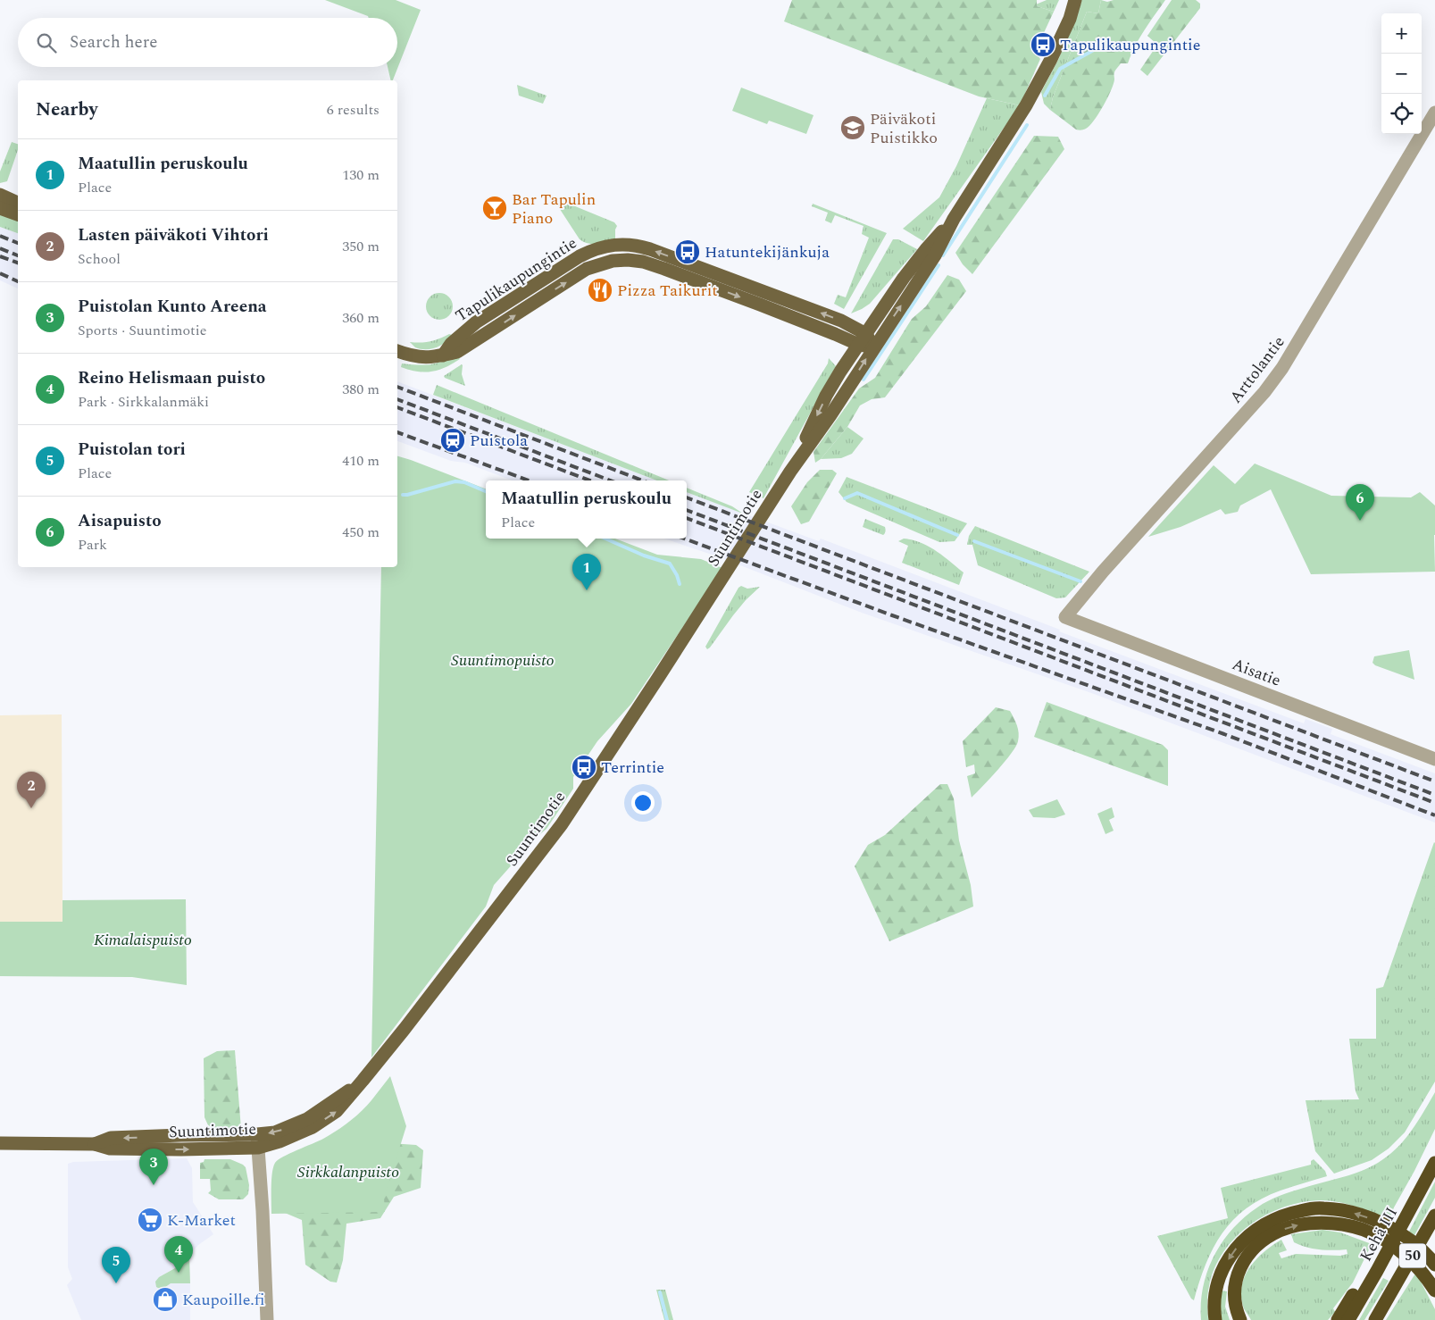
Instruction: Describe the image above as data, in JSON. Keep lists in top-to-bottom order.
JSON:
{
  "streets": {
    "highway": ["Kehä III", "50"],
    "main road": ["Tapulikaupungintie", "Suuntimotie"],
    "street": ["Arttolantie", "Aisatie"]
  },
  "crossings": [
    ["Tapulikaupungintie", "Suuntimotie"],
    ["Arttolantie", "Aisatie"]
  ],
  "parks": ["Suuntimopuisto", "Kimalaispuisto", "Sirkkalanpuisto"],
  "places": {
    "bus stop": ["Tapulikaupungintie", "Hatuntekijänkuja", "Terrintie"],
    "school or university": ["Päiväkoti Puistikko"],
    "bar": ["Bar Tapulin Piano"],
    "restaurant": ["Pizza Taikurit"],
    "station": ["Puistola"],
    "supermarket": ["K-Market"],
    "shop": ["Kaupoille.fi"]
  },
  "page": {
    "map_buttons": ["+", "−"],
    "search": "Search here",
    "heading": ["Nearby", "6 results"],
    "list": [
      {
        "mark": "1",
        "name": "Maatullin peruskoulu",
        "note": "Place",
        "value": "130 m"
      },
      {
        "mark": "2",
        "name": "Lasten päiväkoti Vihtori",
        "note": "School",
        "value": "350 m"
      },
      {
        "mark": "3",
        "name": "Puistolan Kunto Areena",
        "note": "Sports · Suuntimotie",
        "value": "360 m"
      },
      {
        "mark": "4",
        "name": "Reino Helismaan puisto",
        "note": "Park · Sirkkalanmäki",
        "value": "380 m"
      },
      {
        "mark": "5",
        "name": "Puistolan tori",
        "note": "Place",
        "value": "410 m"
      },
      {
        "mark": "6",
        "name": "Aisapuisto",
        "note": "Park",
        "value": "450 m"
      }
    ],
    "popup": ["Maatullin peruskoulu", "Place"],
    "pins": [
      "6",
      "1",
      "2",
      "3",
      "4",
      "5"
    ]
  }
}
